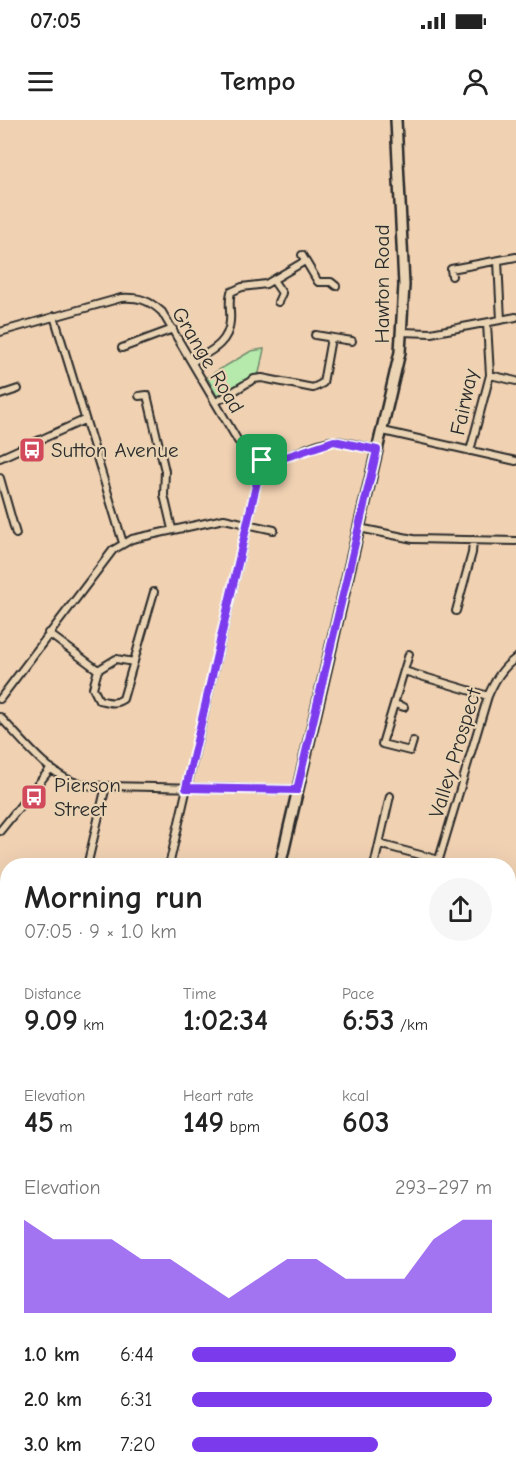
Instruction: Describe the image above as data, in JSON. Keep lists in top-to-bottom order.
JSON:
{
  "streets": {
    "street": [
      "Hawton Road",
      "Grange Road",
      "Fairway",
      "Valley Prospect"
    ]
  },
  "places": {
    "bus stop": ["Sutton Avenue", "Pierson Street"]
  },
  "page": {
    "status": "07:05",
    "header": "Tempo",
    "heading": ["Morning run", "07:05 · 9 × 1.0 km"],
    "stats": [
      ["Distance", "9.09 km"],
      ["Time", "1:02:34"],
      ["Pace", "6:53 /km"],
      ["Elevation", "45 m"],
      ["Heart rate", "149 bpm"],
      ["kcal", "603"]
    ],
    "chart": ["Elevation", "293–297 m"],
    "list": [
      {
        "name": "1.0 km",
        "note": "6:44"
      },
      {
        "name": "2.0 km",
        "note": "6:31"
      },
      {
        "name": "3.0 km",
        "note": "7:20"
      }
    ]
  }
}
